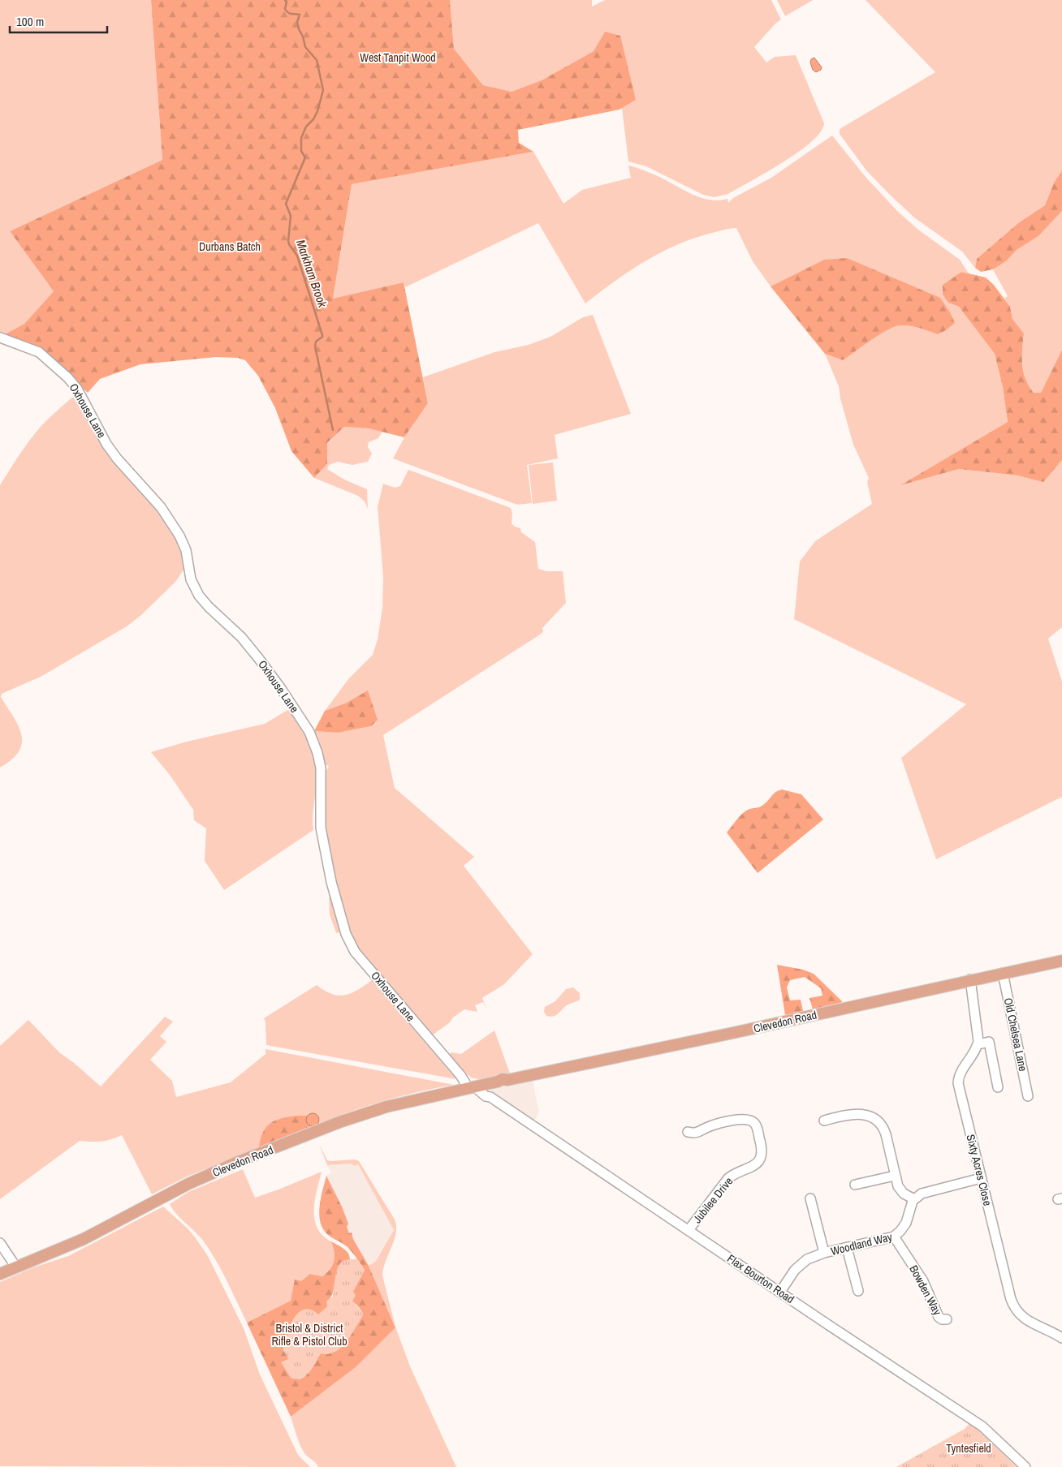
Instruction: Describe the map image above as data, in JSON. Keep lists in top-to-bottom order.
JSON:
{
  "streets": {
    "main road": ["Clevedon Road"],
    "street": [
      "Oxhouse Lane",
      "Old Chelsea Lane",
      "Sixty Acres Close",
      "Jubilee Drive",
      "Woodland Way",
      "Flax Bourton Road",
      "Bowden Way"
    ]
  },
  "crossings": [
    ["Oxhouse Lane", "Clevedon Road"],
    ["Oxhouse Lane", "Flax Bourton Road"],
    ["Clevedon Road", "Old Chelsea Lane"],
    ["Clevedon Road", "Flax Bourton Road"],
    ["Jubilee Drive", "Flax Bourton Road"],
    ["Woodland Way", "Flax Bourton Road"],
    ["Woodland Way", "Bowden Way"]
  ],
  "water": ["Markham Brook"],
  "parks": [
    "West Tanpit Wood",
    "Durbans Batch",
    "Bristol & District Rifle & Pistol Club",
    "Tyntesfield"
  ],
  "scale_bar": "100 m"
}
